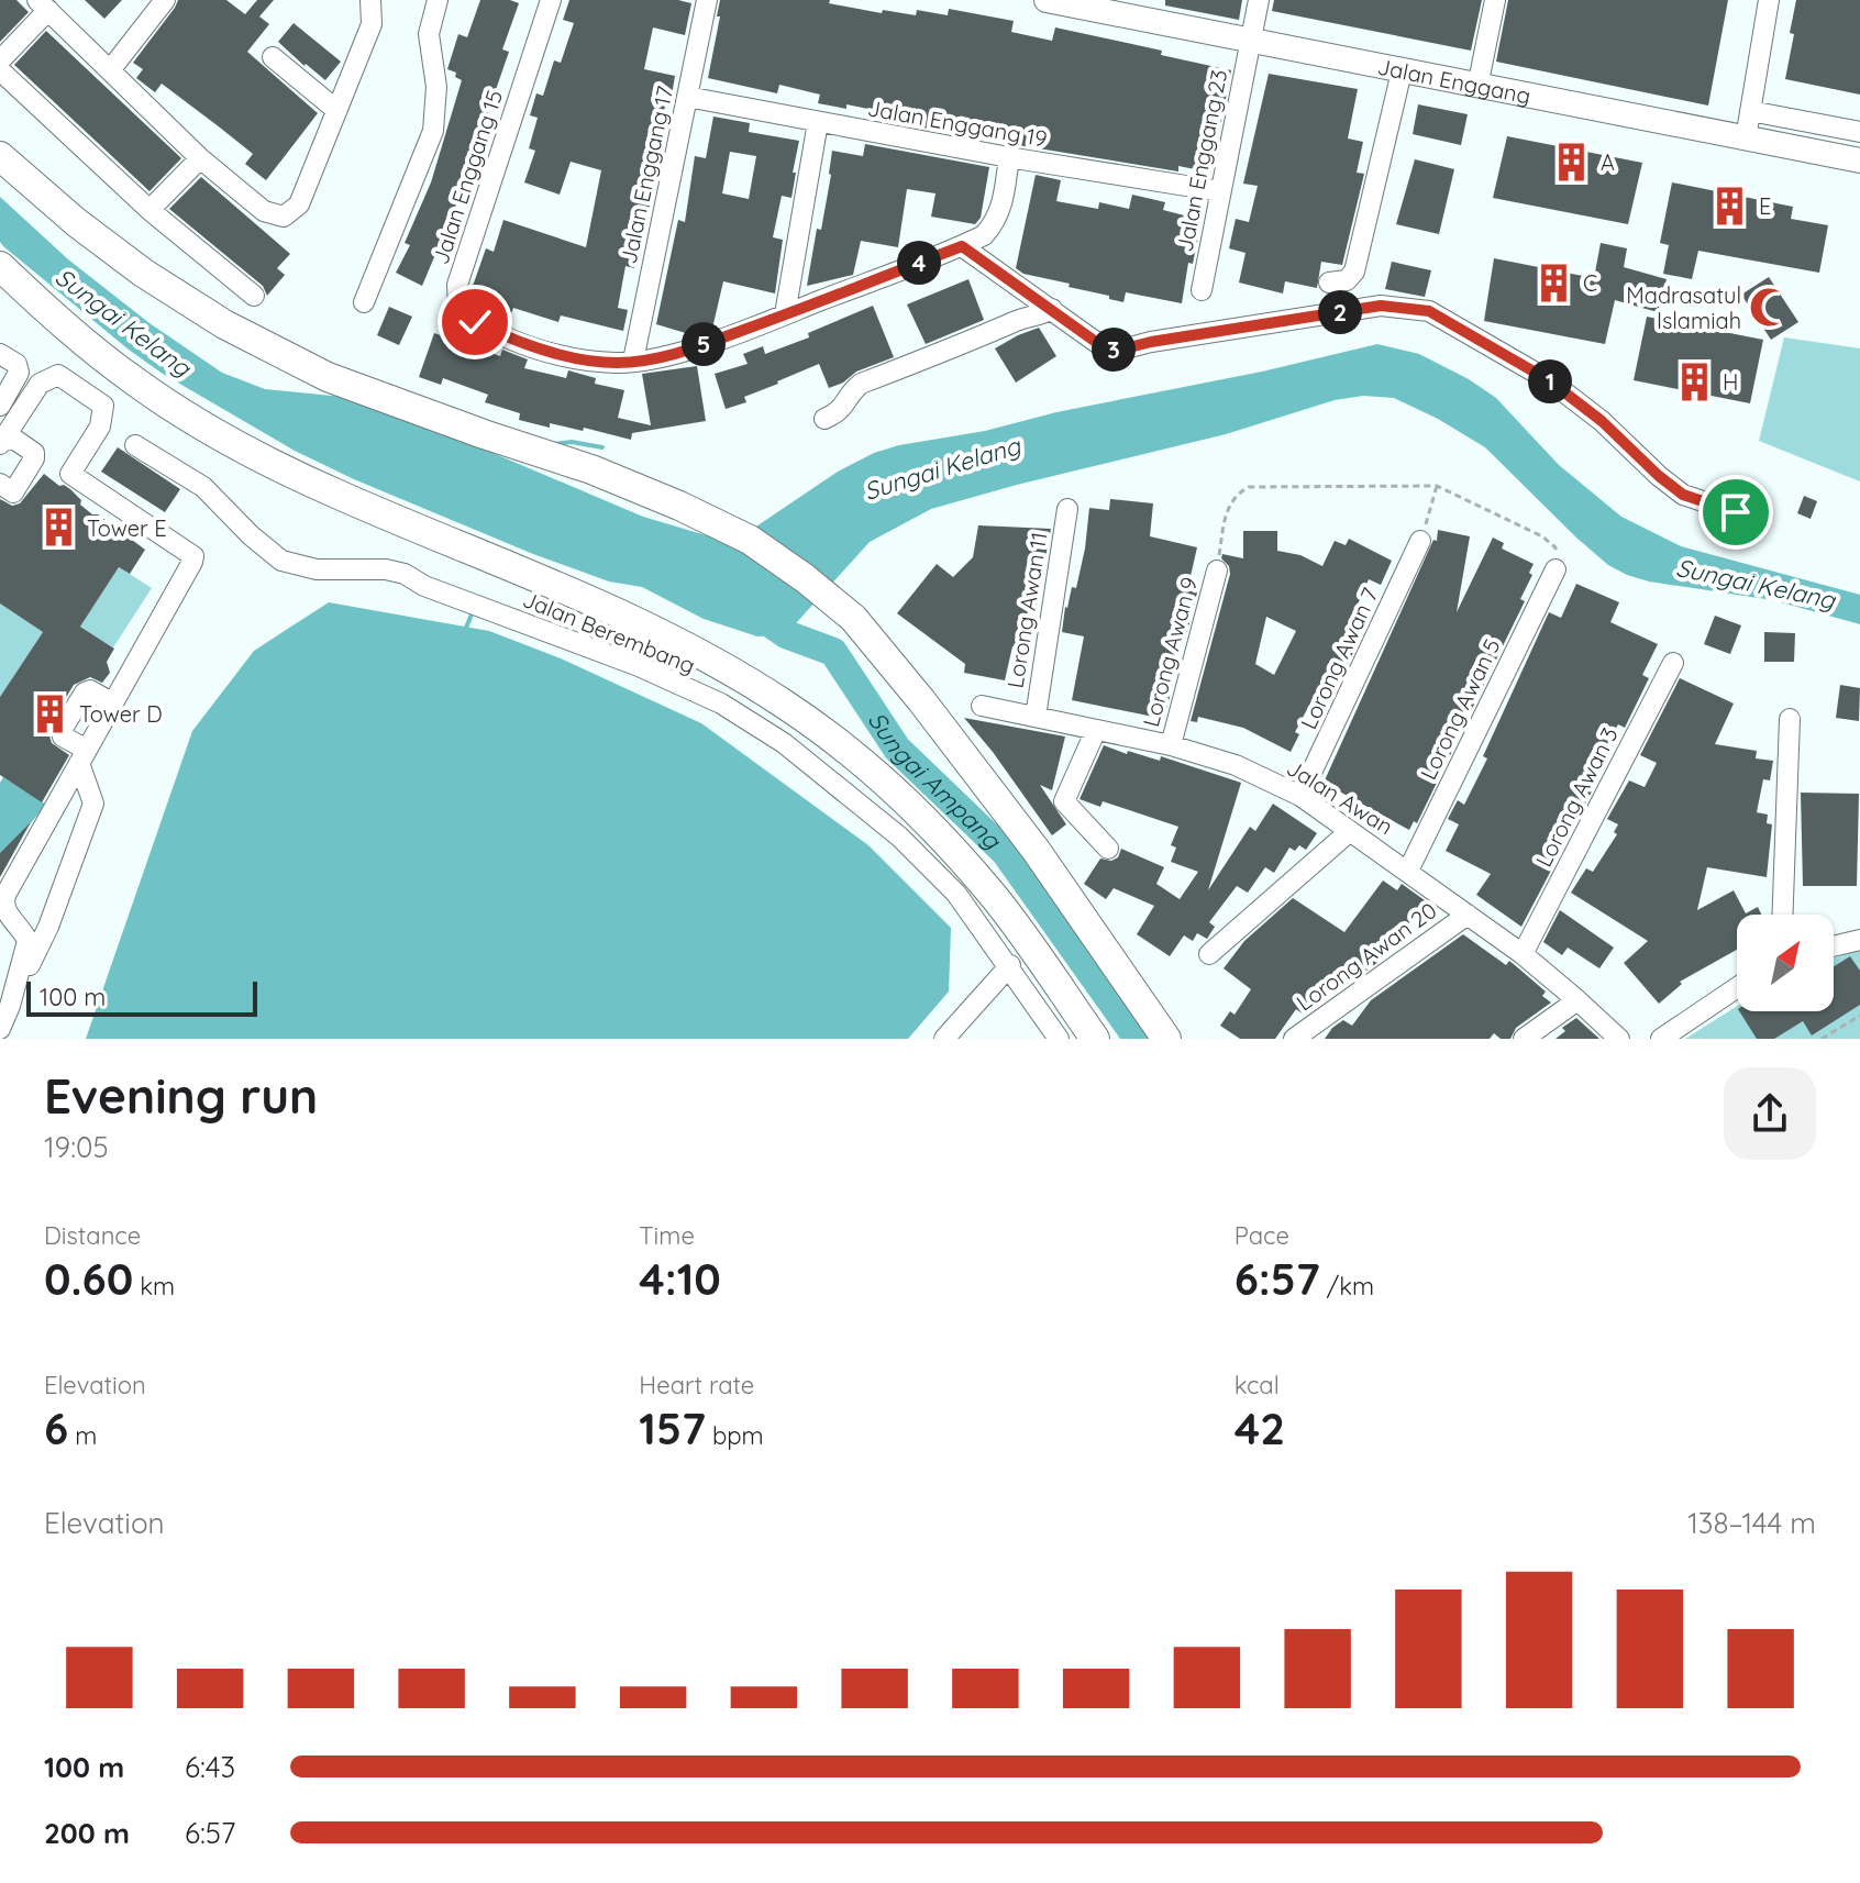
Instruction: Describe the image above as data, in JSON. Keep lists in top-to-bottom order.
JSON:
{
  "streets": {
    "main road": ["Jalan Enggang"],
    "street": [
      "Jalan Enggang 19",
      "Jalan Enggang 23",
      "Jalan Enggang 17",
      "Jalan Enggang 15",
      "Lorong Awan 11",
      "Jalan Berembang",
      "Lorong Awan 9",
      "Lorong Awan 7",
      "Lorong Awan 5",
      "Jalan Awan",
      "Lorong Awan 3",
      "Lorong Awan 20"
    ]
  },
  "crossings": [
    ["Jalan Enggang", "Jalan Enggang 23"],
    ["Jalan Enggang 19", "Jalan Enggang 23"],
    ["Jalan Enggang 19", "Jalan Enggang 17"],
    ["Jalan Enggang 19", "Jalan Enggang 15"],
    ["Jalan Enggang 17", "Jalan Enggang 15"],
    ["Lorong Awan 11", "Jalan Awan"],
    ["Lorong Awan 9", "Jalan Awan"],
    ["Lorong Awan 7", "Jalan Awan"],
    ["Lorong Awan 5", "Jalan Awan"],
    ["Jalan Awan", "Lorong Awan 3"],
    ["Jalan Awan", "Lorong Awan 20"]
  ],
  "water": ["Sungai Kelang", "Sungai Ampang"],
  "places": {
    "building": [
      "A",
      "E",
      "C",
      "H",
      "Tower E",
      "Tower D"
    ],
    "mosque": ["Madrasatul Islamiah"]
  },
  "scale_bar": "100 m",
  "north": "top right",
  "page": {
    "pins": [
      "4",
      "2",
      "5",
      "3",
      "1"
    ],
    "scale": "100 m",
    "heading": ["Evening run", "19:05"],
    "stats": [
      ["Distance", "0.60 km"],
      ["Time", "4:10"],
      ["Pace", "6:57 /km"],
      ["Elevation", "6 m"],
      ["Heart rate", "157 bpm"],
      ["kcal", "42"]
    ],
    "chart": ["Elevation", "138–144 m"],
    "list": [
      {
        "name": "100 m",
        "note": "6:43"
      },
      {
        "name": "200 m",
        "note": "6:57"
      }
    ]
  }
}
